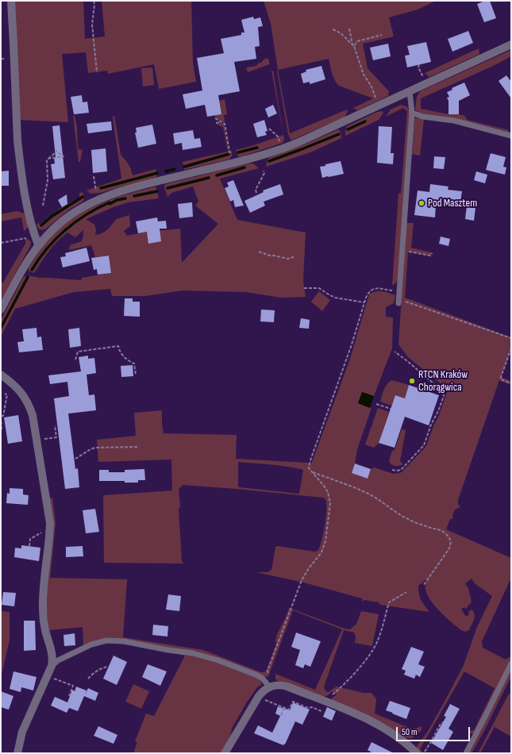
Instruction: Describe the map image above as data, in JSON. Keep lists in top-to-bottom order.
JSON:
{
  "places": ["Pod Masztem", "RTCN Kraków Chorągwica"],
  "scale_bar": "50 m"
}
